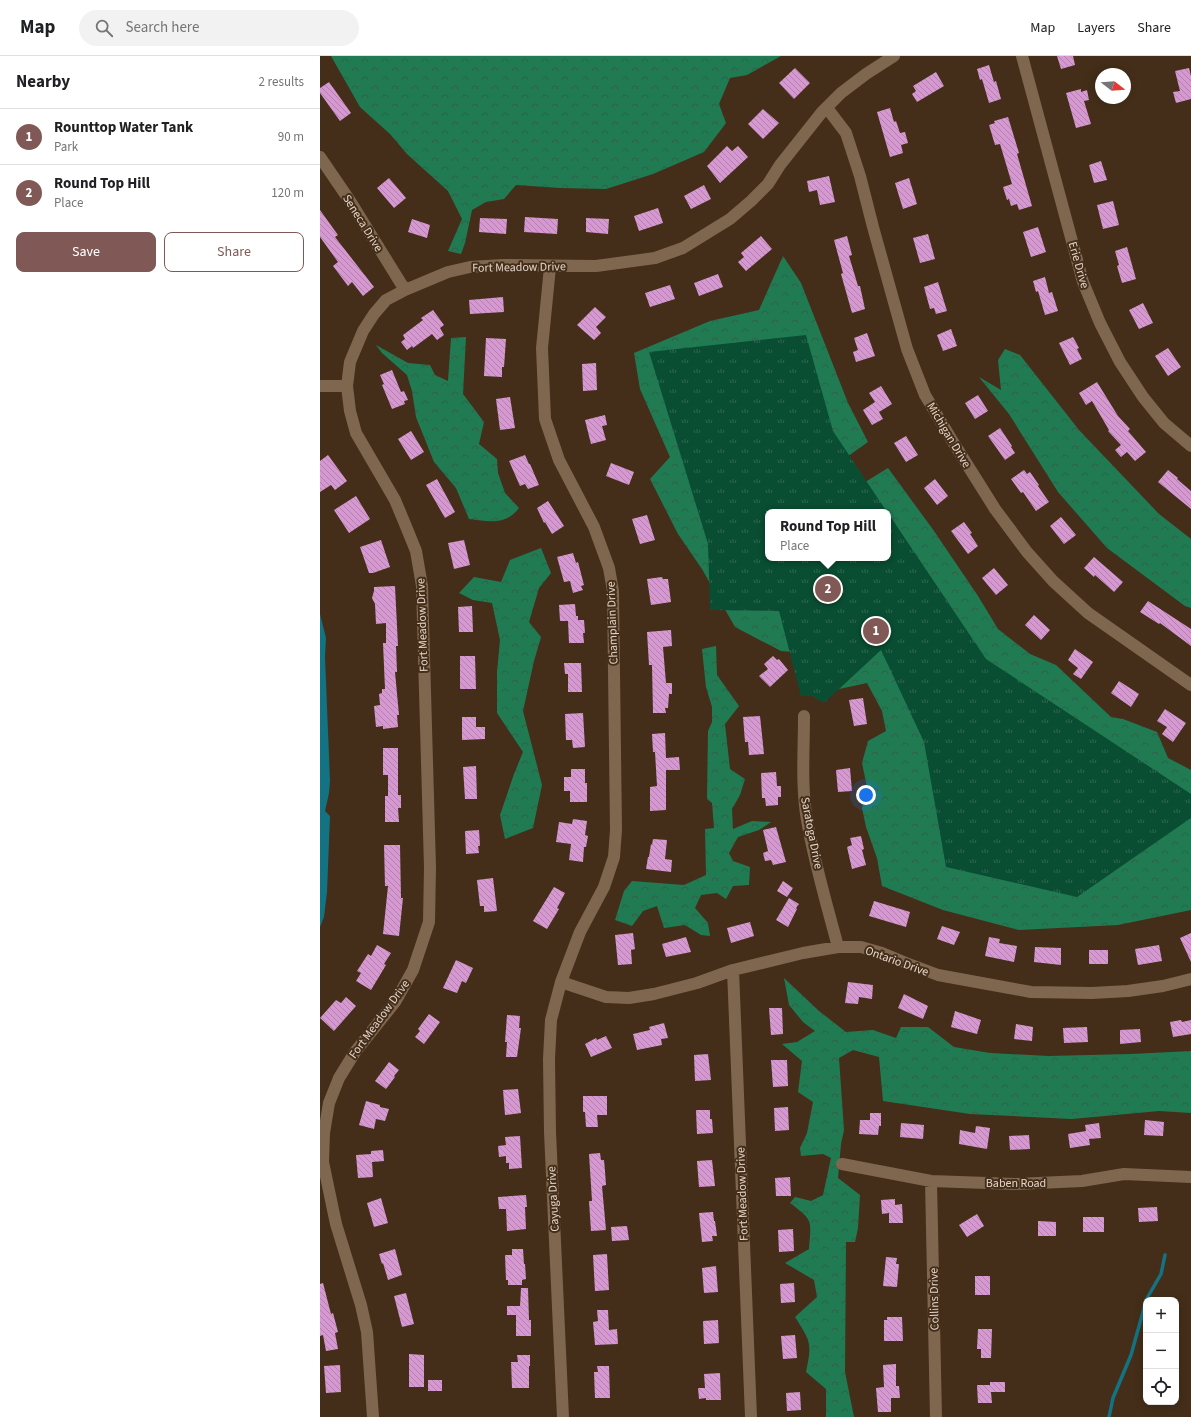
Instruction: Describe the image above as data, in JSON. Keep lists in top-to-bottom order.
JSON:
{
  "streets": {
    "street": [
      "Seneca Drive",
      "Erie Drive",
      "Fort Meadow Drive",
      "Michigan Drive",
      "Champlain Drive",
      "Saratoga Drive",
      "Ontario Drive",
      "Baben Road",
      "Cayuga Drive",
      "Collins Drive"
    ]
  },
  "crossings": [
    ["Seneca Drive", "Fort Meadow Drive"],
    ["Fort Meadow Drive", "Michigan Drive"],
    ["Fort Meadow Drive", "Champlain Drive"],
    ["Fort Meadow Drive", "Ontario Drive"],
    ["Champlain Drive", "Ontario Drive"],
    ["Champlain Drive", "Cayuga Drive"],
    ["Saratoga Drive", "Ontario Drive"],
    ["Ontario Drive", "Cayuga Drive"],
    ["Baben Road", "Collins Drive"]
  ],
  "north": "right",
  "page": {
    "header": "Map",
    "search": "Search here",
    "nav": ["Map", "Layers", "Share"],
    "heading": ["Nearby", "2 results"],
    "list": [
      {
        "mark": "1",
        "name": "Rounttop Water Tank",
        "note": "Park",
        "value": "90 m"
      },
      {
        "mark": "2",
        "name": "Round Top Hill",
        "note": "Place",
        "value": "120 m"
      }
    ],
    "buttons": ["Save", "Share"],
    "popup": ["Round Top Hill", "Place"],
    "pins": ["2", "1"],
    "map_buttons": ["+", "−"]
  }
}
